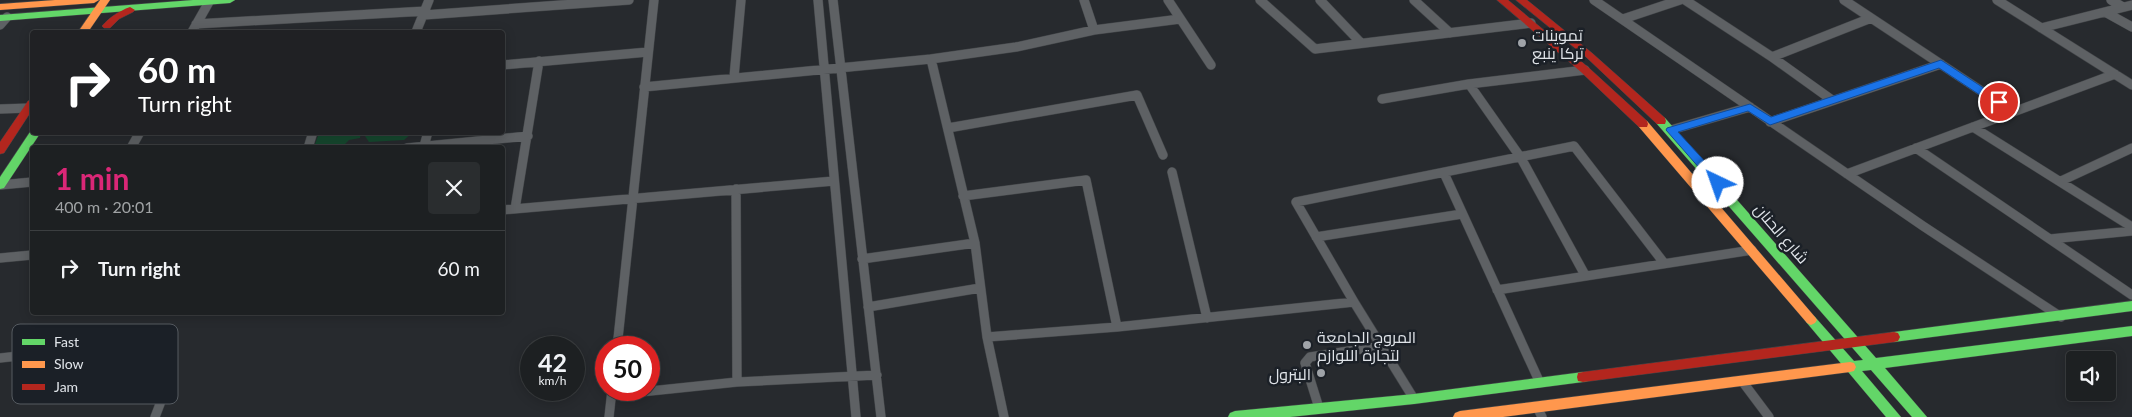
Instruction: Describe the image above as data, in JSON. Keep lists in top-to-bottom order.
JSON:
{
  "streets": {
    "street": ["شارع الحنان"]
  },
  "places": ["تموينات تركا ينبع", "المروج الجامعة لتجارة اللوازم", "البترول"],
  "legend": ["Fast", "Slow", "Jam"],
  "page": {
    "turn": ["60 m", "Turn right"],
    "heading": ["1 min", "400 m · 20:01"],
    "list": [
      {
        "name": "Turn right",
        "value": "60 m"
      }
    ],
    "speed": "42 km/h",
    "limit": "50"
  }
}
